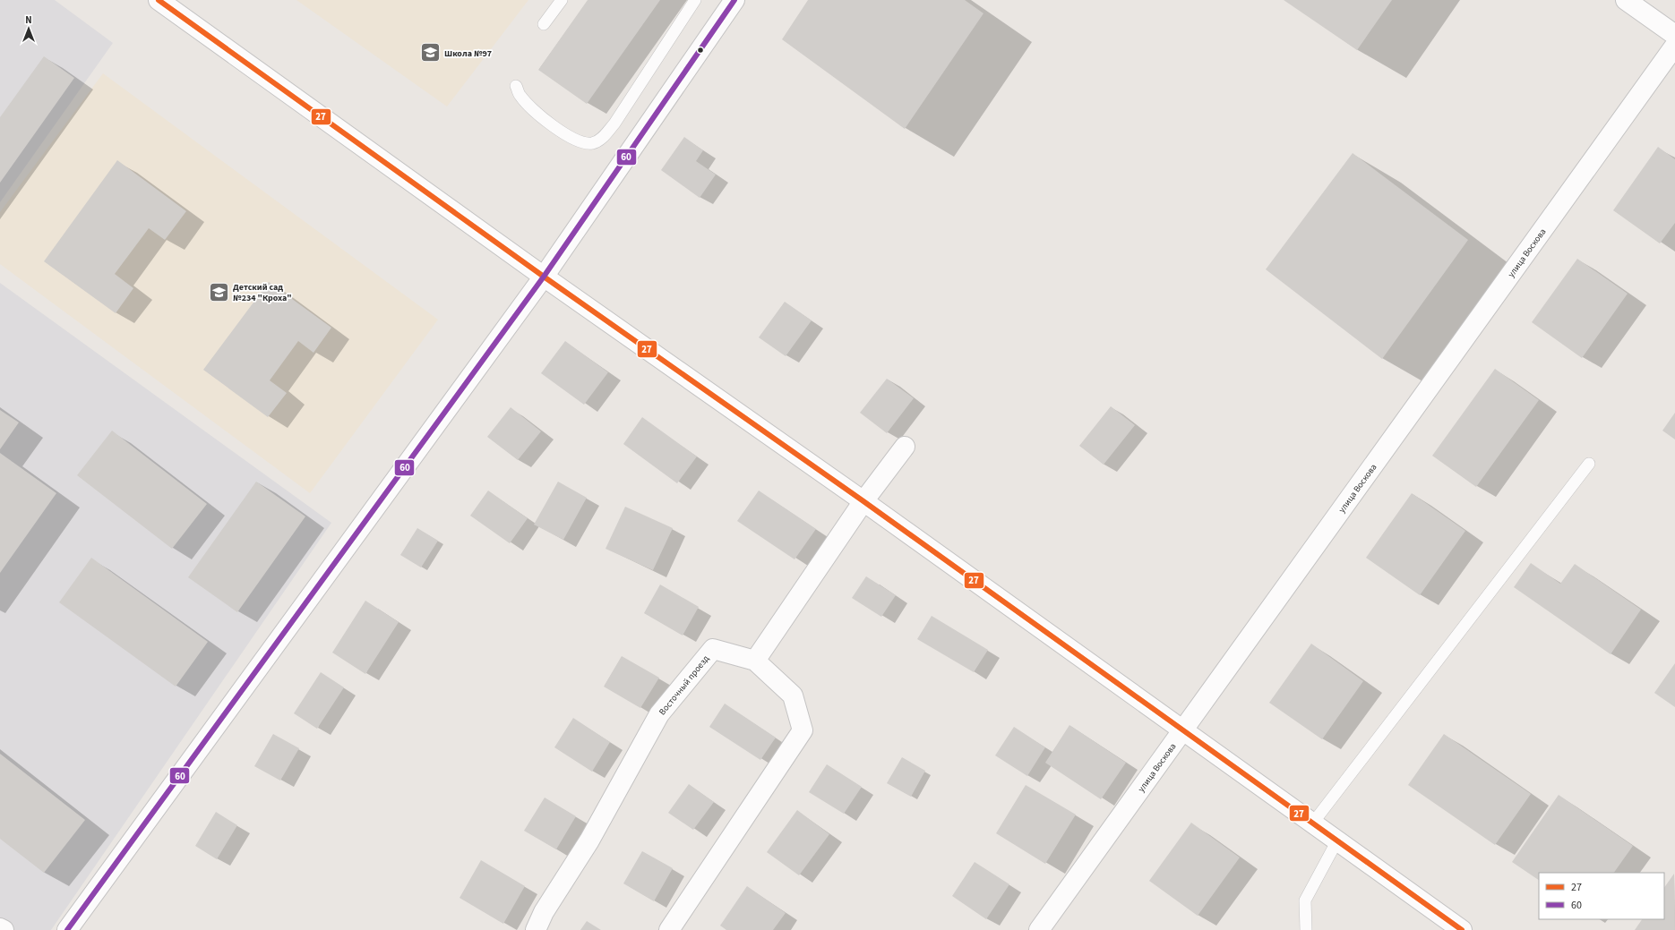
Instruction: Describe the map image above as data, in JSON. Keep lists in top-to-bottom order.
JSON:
{
  "streets": {
    "street": ["улица Воскова", "Восточный проезд"]
  },
  "places": {
    "school or university": ["Школа №97", "Детский сад №234 \"Кроха\""]
  },
  "lines": ["transit line 27", "transit line 60"],
  "legend": ["27", "60"],
  "north": "top"
}
